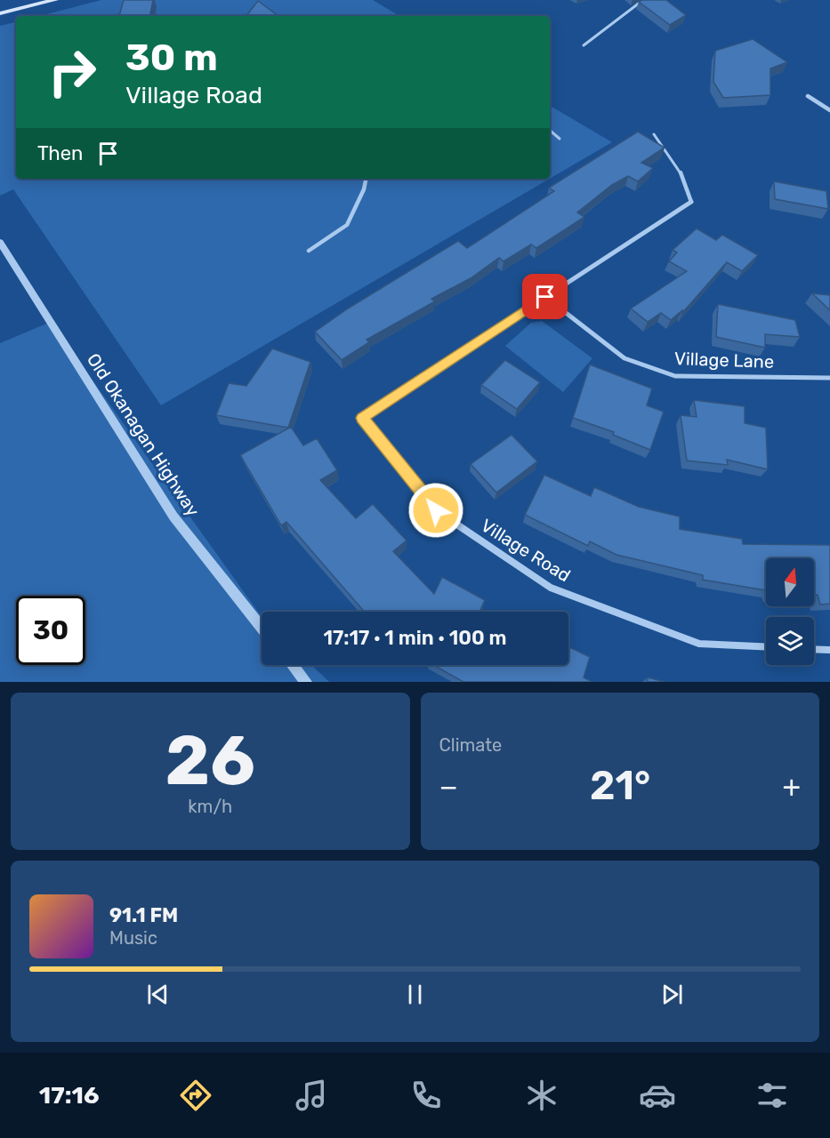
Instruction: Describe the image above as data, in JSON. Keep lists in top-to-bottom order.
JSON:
{
  "streets": {
    "street": ["Village Lane", "Old Okanagan Highway", "Village Road"]
  },
  "crossings": [
    ["Village Lane", "Village Road"]
  ],
  "north": "top",
  "page": {
    "turn": ["30 m", "Village Road"],
    "then": "Then",
    "limit": "30",
    "trip": "17:17 · 1 min · 100 m",
    "tile": [
      ["26", "km/h"],
      "Climate"
    ],
    "heat": ["−", "21°", "+"],
    "song": ["91.1 FM", "Music"],
    "tabs": "17:16"
  }
}
